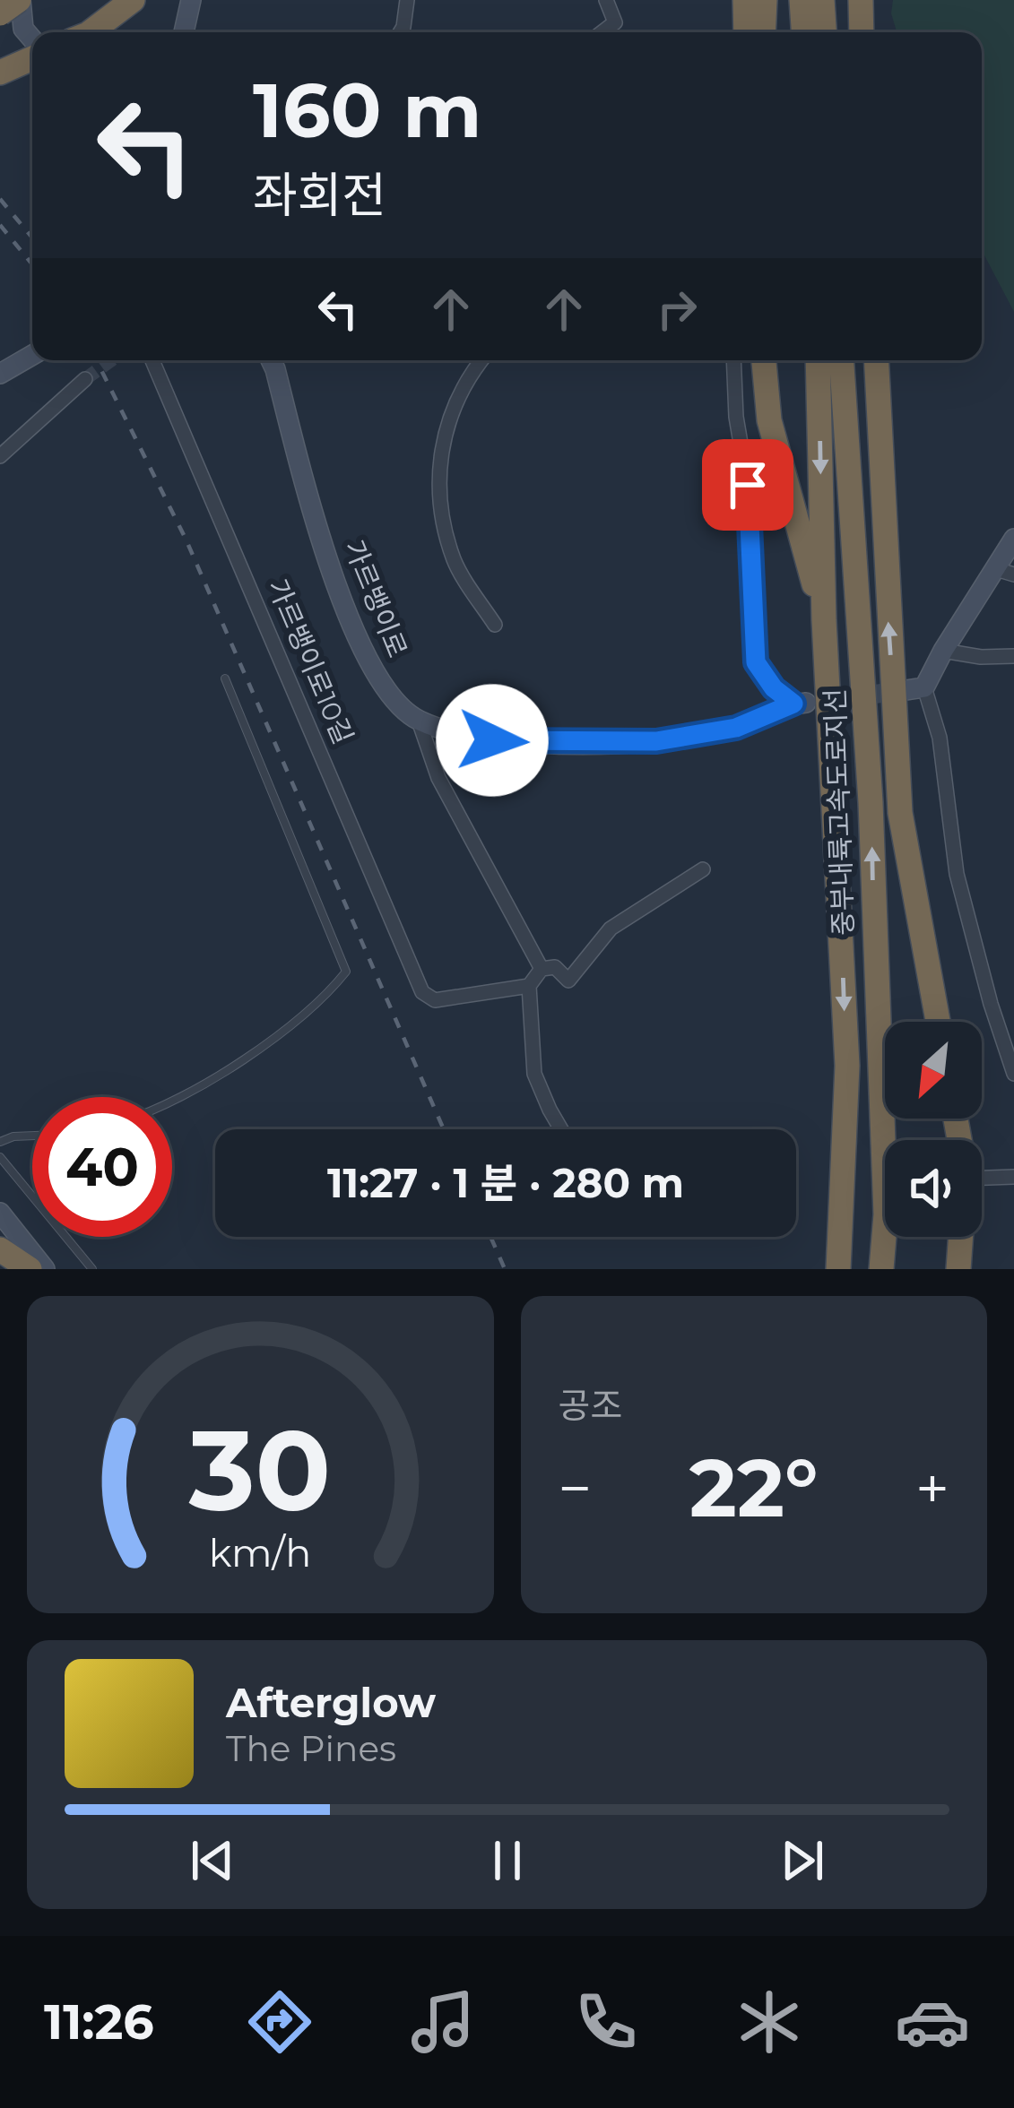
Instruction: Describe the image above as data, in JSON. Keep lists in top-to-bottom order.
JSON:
{
  "streets": {
    "highway": ["중부내륙고속도로지선"],
    "street": ["가르뱅이로", "가르뱅이로10길"]
  },
  "north": "bottom left",
  "page": {
    "turn": ["160 m", "좌회전"],
    "limit": "40",
    "trip": "11:27 · 1 분 · 280 m",
    "tile": "공조",
    "heat": ["−", "22°", "+"],
    "song": ["Afterglow", "The Pines"],
    "tabs": "11:26",
    "gauge": ["30", "km/h"]
  }
}
